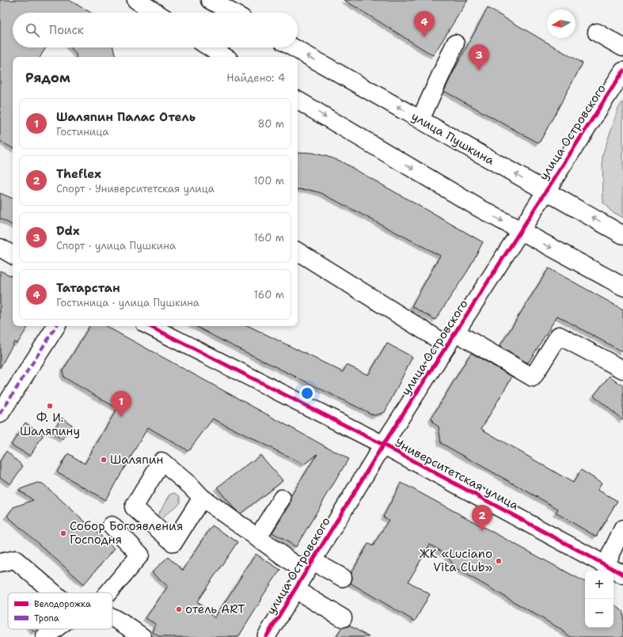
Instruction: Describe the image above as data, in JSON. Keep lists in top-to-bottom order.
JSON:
{
  "streets": {
    "street": ["улица Островского", "улица Пушкина", "Университетская улица"]
  },
  "crossings": [
    ["улица Островского", "улица Пушкина"],
    ["улица Островского", "Университетская улица"]
  ],
  "places": [
    "Ф. И. Шаляпину",
    "Шаляпин",
    "Собор Богоявления Господня",
    "ЖК «Luciano Vita Club»",
    "отель ART"
  ],
  "legend": ["Велодорожка", "Тропа"],
  "north": "left",
  "page": {
    "pins": [
      "4",
      "3",
      "1",
      "2"
    ],
    "search": "Поиск",
    "heading": ["Рядом", "Найдено: 4"],
    "list": [
      {
        "mark": "1",
        "name": "Шаляпин Палас Отель",
        "note": "Гостиница",
        "value": "80 m"
      },
      {
        "mark": "2",
        "name": "Theflex",
        "note": "Спорт · Университетская улица",
        "value": "100 m"
      },
      {
        "mark": "3",
        "name": "Ddx",
        "note": "Спорт · улица Пушкина",
        "value": "160 m"
      },
      {
        "mark": "4",
        "name": "Татарстан",
        "note": "Гостиница · улица Пушкина",
        "value": "160 m"
      }
    ],
    "map_buttons": ["+", "−"]
  }
}
